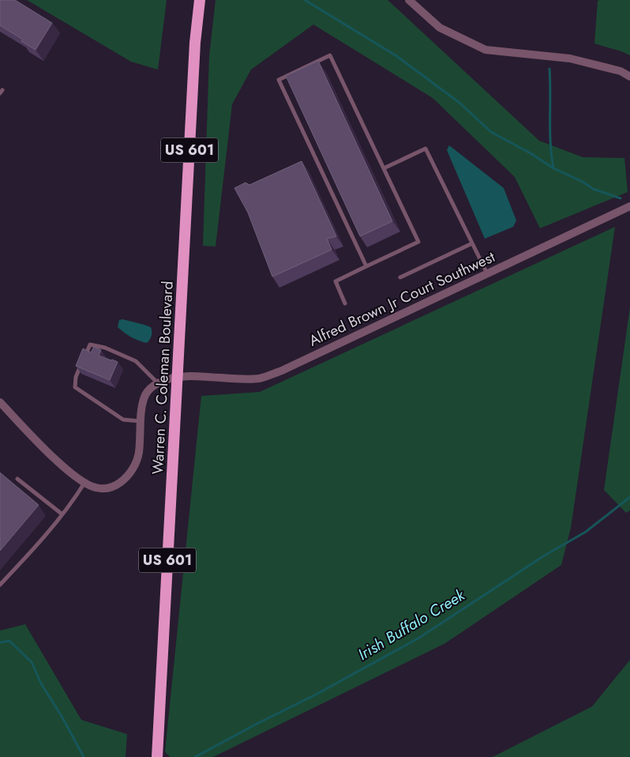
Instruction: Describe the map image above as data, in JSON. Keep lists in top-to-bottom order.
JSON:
{
  "streets": {
    "highway": ["US 601", "Warren C. Coleman Boulevard"],
    "street": ["Alfred Brown Jr Court Southwest"]
  },
  "crossings": [
    ["Alfred Brown Jr Court Southwest", "Warren C. Coleman Boulevard"]
  ],
  "water": ["Irish Buffalo Creek"]
}
